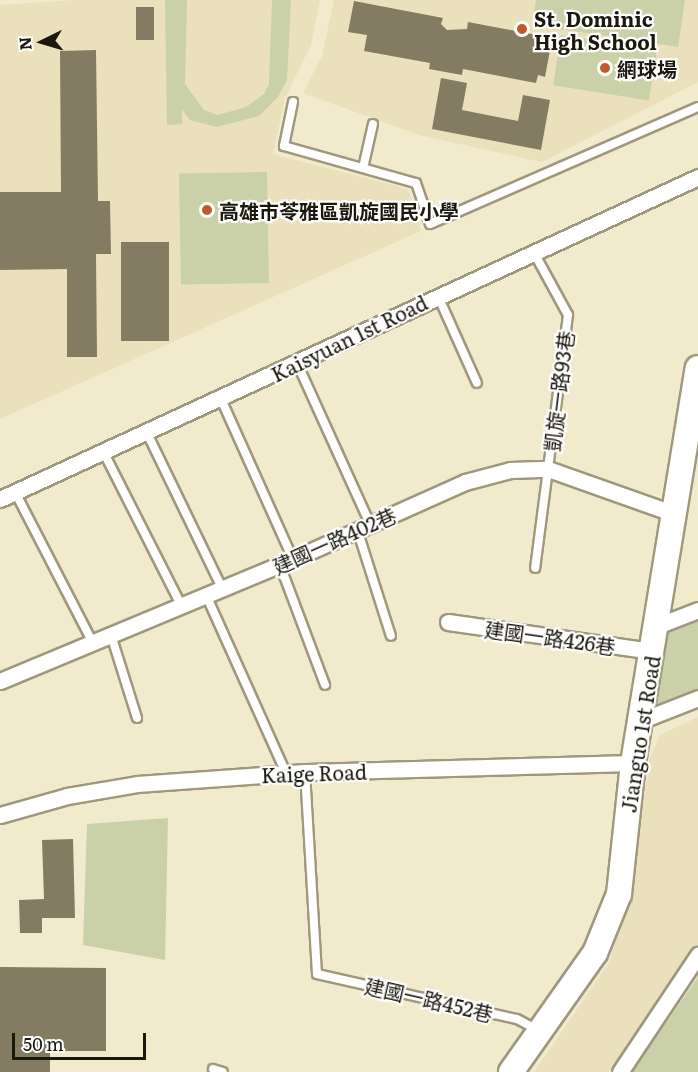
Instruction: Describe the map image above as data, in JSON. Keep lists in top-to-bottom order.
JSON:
{
  "streets": {
    "main road": ["Jianguo 1st Road"],
    "street": [
      "Kaisyuan 1st Road",
      "建國一路402巷",
      "建國一路426巷",
      "Kaige Road"
    ],
    "lane": ["凱旋一路93巷", "建國一路452巷"]
  },
  "crossings": [
    ["Kaisyuan 1st Road", "凱旋一路93巷"],
    ["凱旋一路93巷", "建國一路402巷"],
    ["建國一路402巷", "Jianguo 1st Road"],
    ["建國一路426巷", "Jianguo 1st Road"],
    ["Jianguo 1st Road", "Kaige Road"],
    ["Jianguo 1st Road", "建國一路452巷"],
    ["Kaige Road", "建國一路452巷"]
  ],
  "places": ["St. Dominic High School", "網球場", "高雄市苓雅區凱旋國民小學"],
  "scale_bar": "50 m",
  "north": "left"
}
